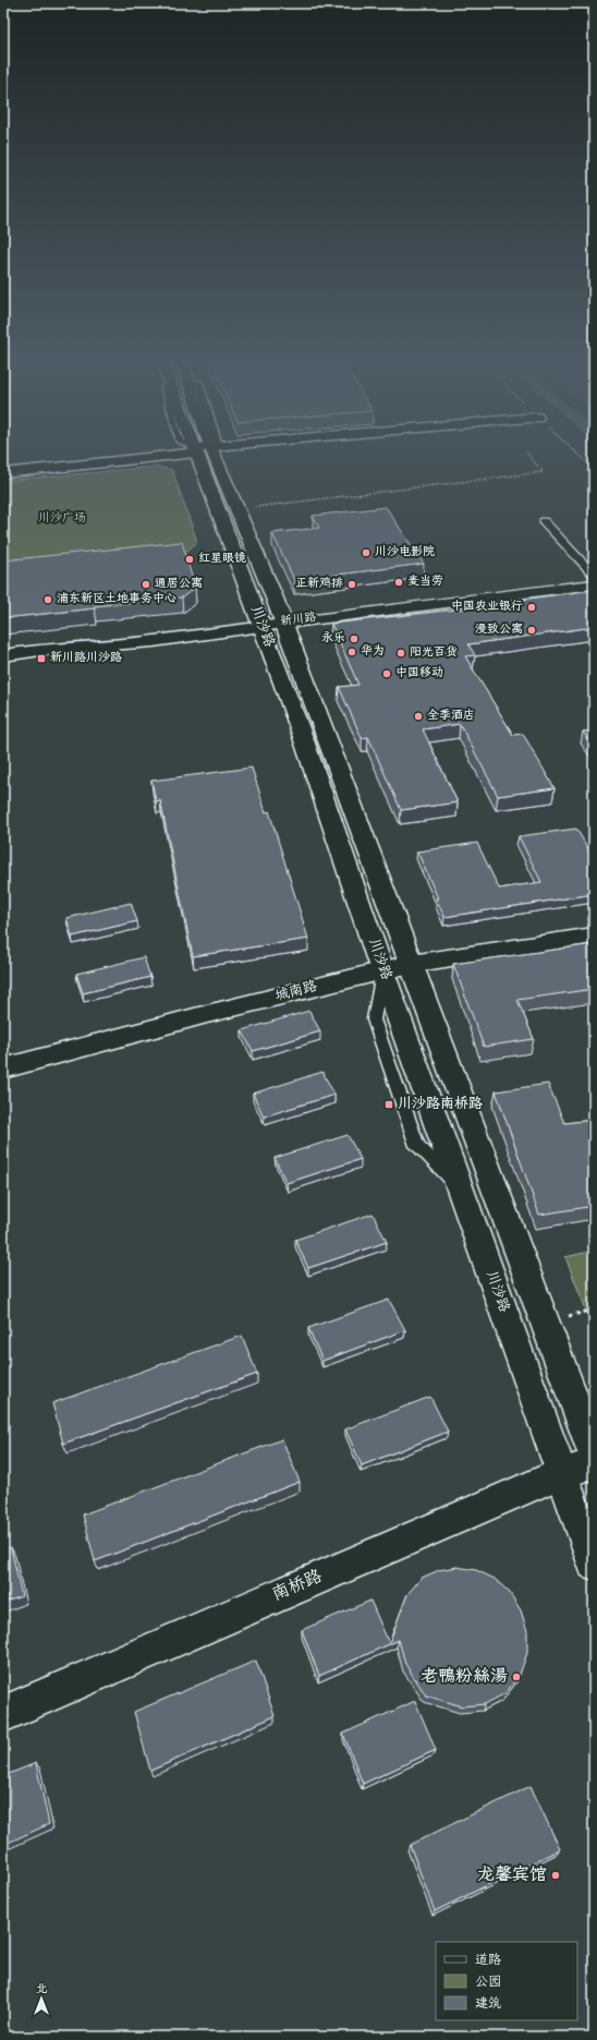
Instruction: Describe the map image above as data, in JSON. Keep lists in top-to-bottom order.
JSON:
{
  "streets": {
    "main road": [
      "新川路",
      "川沙路",
      "城南路",
      "南桥路"
    ]
  },
  "crossings": [
    ["新川路", "川沙路"],
    ["川沙路", "城南路"],
    ["川沙路", "南桥路"]
  ],
  "parks": ["川沙广场"],
  "places": {
    "other": [
      "川沙电影院",
      "红星眼镜",
      "麦当劳",
      "通居公寓",
      "正新鸡排",
      "浦东新区土地事务中心",
      "中国农业银行",
      "漫致公寓",
      "永乐",
      "华为",
      "阳光百货",
      "中国移动",
      "全季酒店",
      "老鴨粉絲湯",
      "龙馨宾馆"
    ],
    "transit": ["新川路川沙路", "川沙路南桥路"]
  },
  "legend": ["道路", "公园", "建筑"],
  "north": "top"
}
